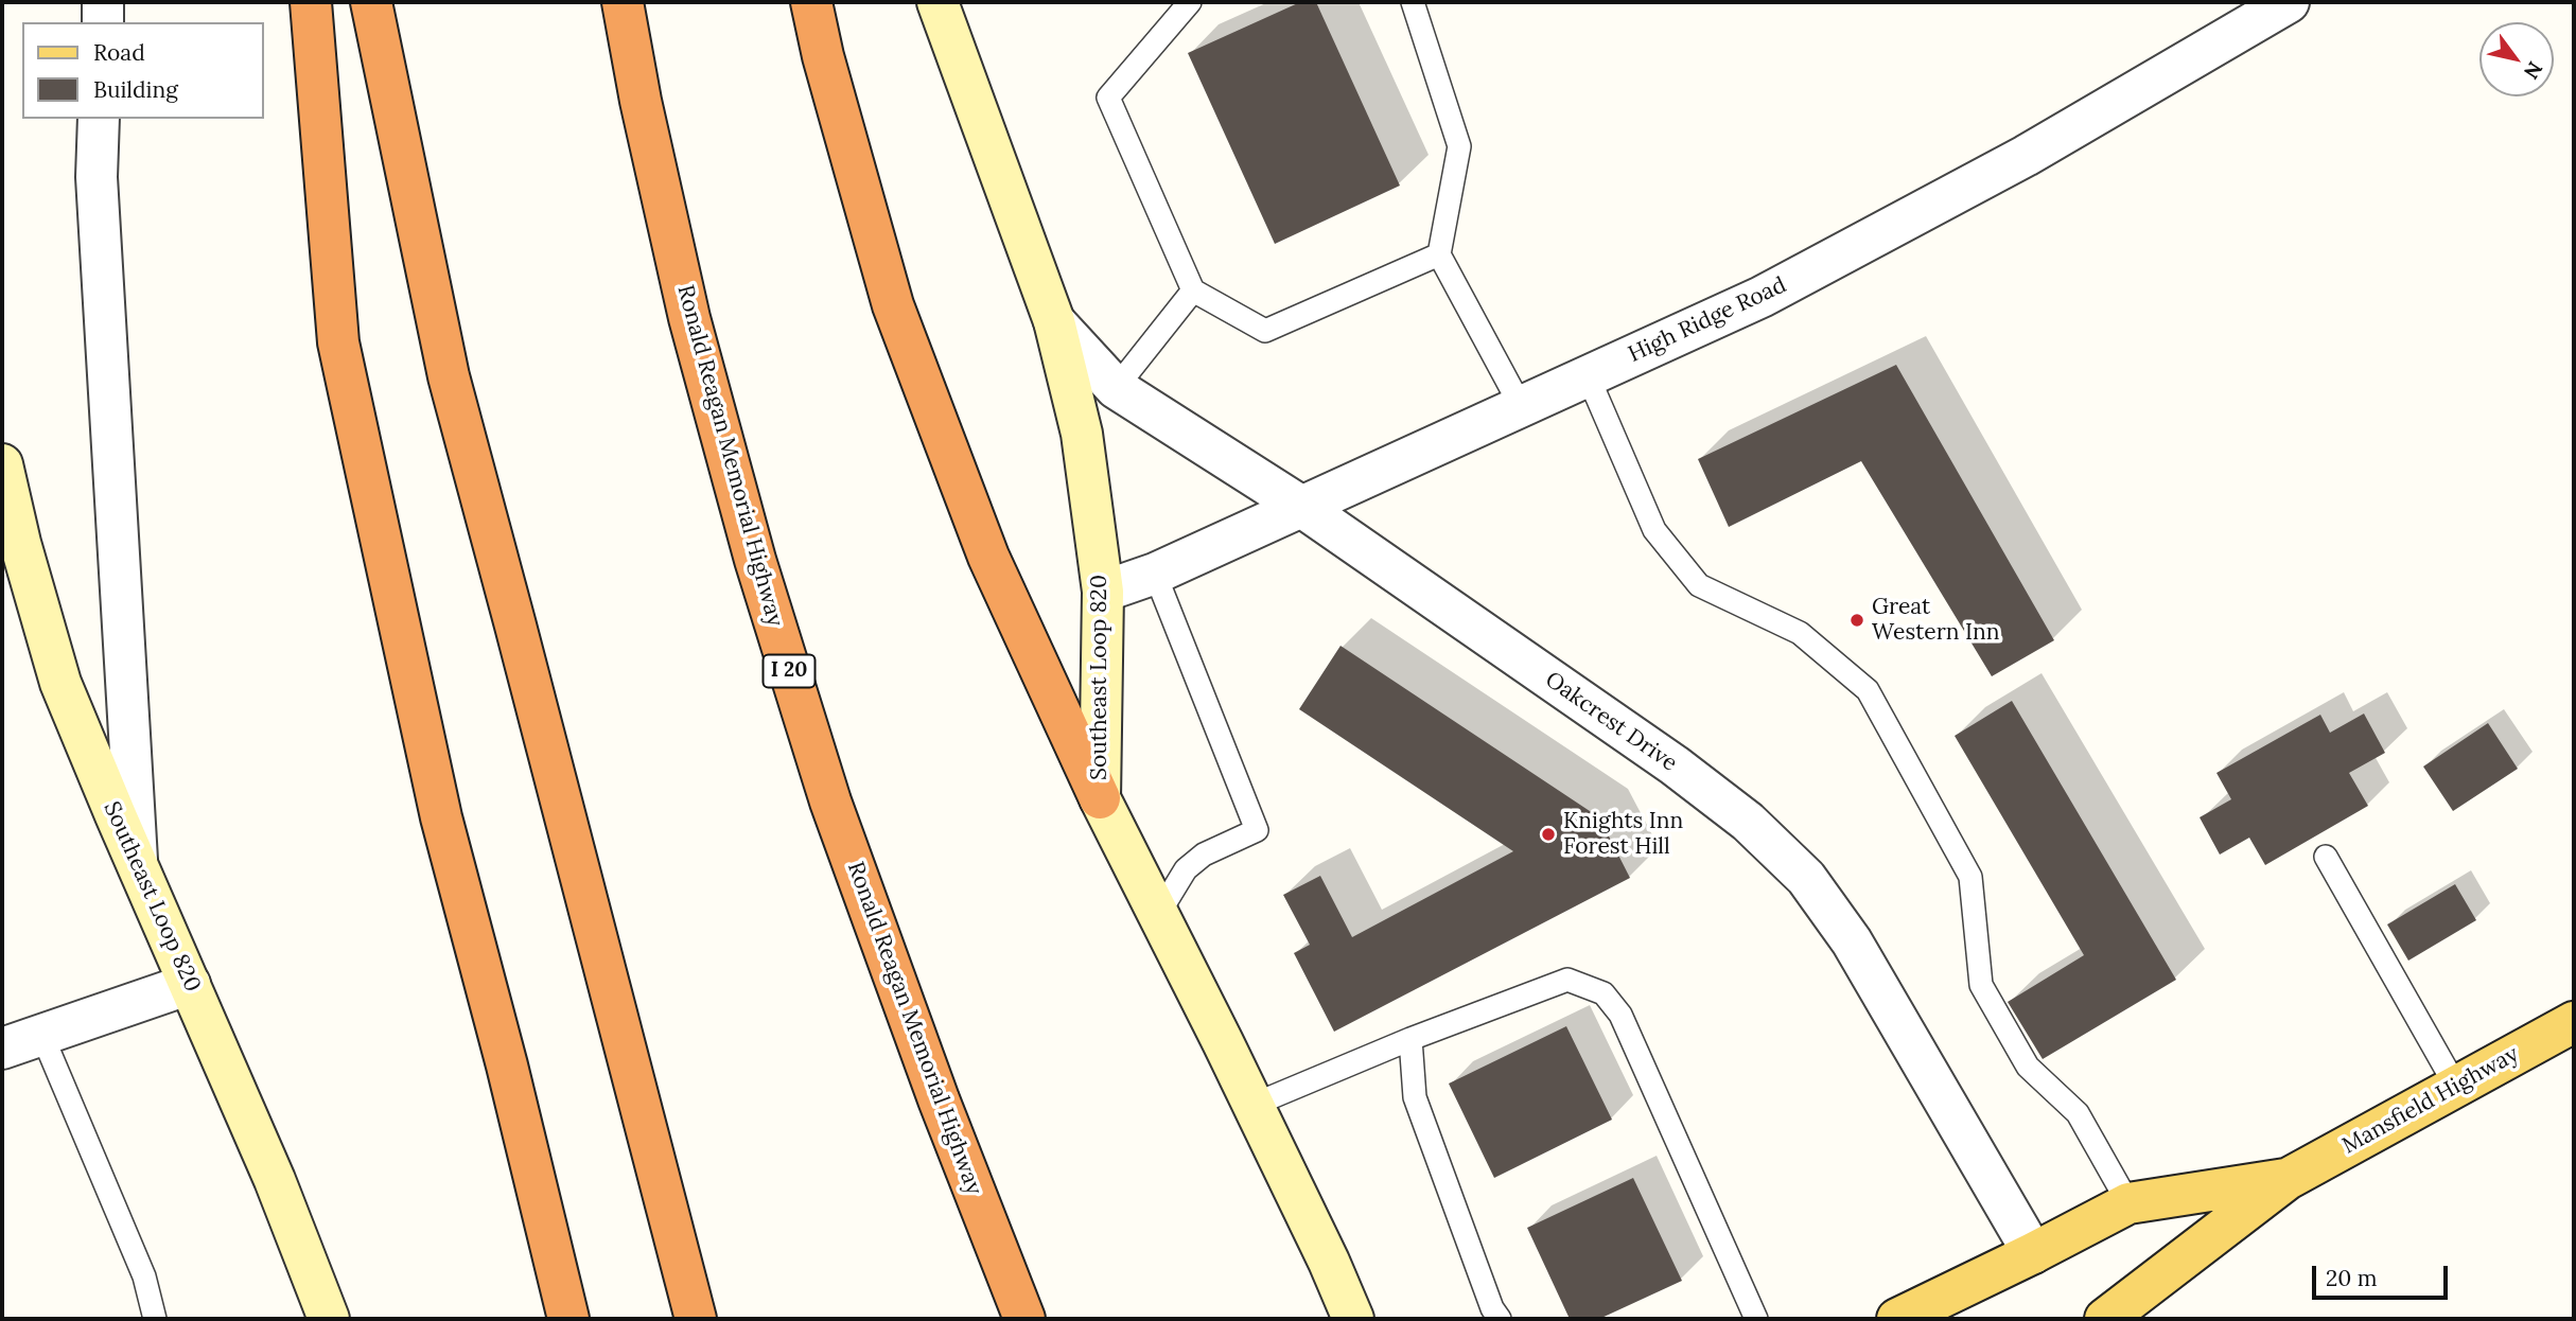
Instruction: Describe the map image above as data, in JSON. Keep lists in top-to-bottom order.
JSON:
{
  "streets": {
    "highway": ["Ronald Reagan Memorial Highway", "I 20"],
    "main road": ["Southeast Loop 820", "Mansfield Highway"],
    "street": ["High Ridge Road", "Oakcrest Drive"]
  },
  "crossings": [
    ["High Ridge Road", "Southeast Loop 820"],
    ["High Ridge Road", "Oakcrest Drive"],
    ["Southeast Loop 820", "Oakcrest Drive"],
    ["Oakcrest Drive", "Mansfield Highway"]
  ],
  "places": ["Great Western Inn", "Knights Inn Forest Hill"],
  "legend": ["Road", "Building"],
  "scale_bar": "20 m",
  "north": "bottom right"
}
